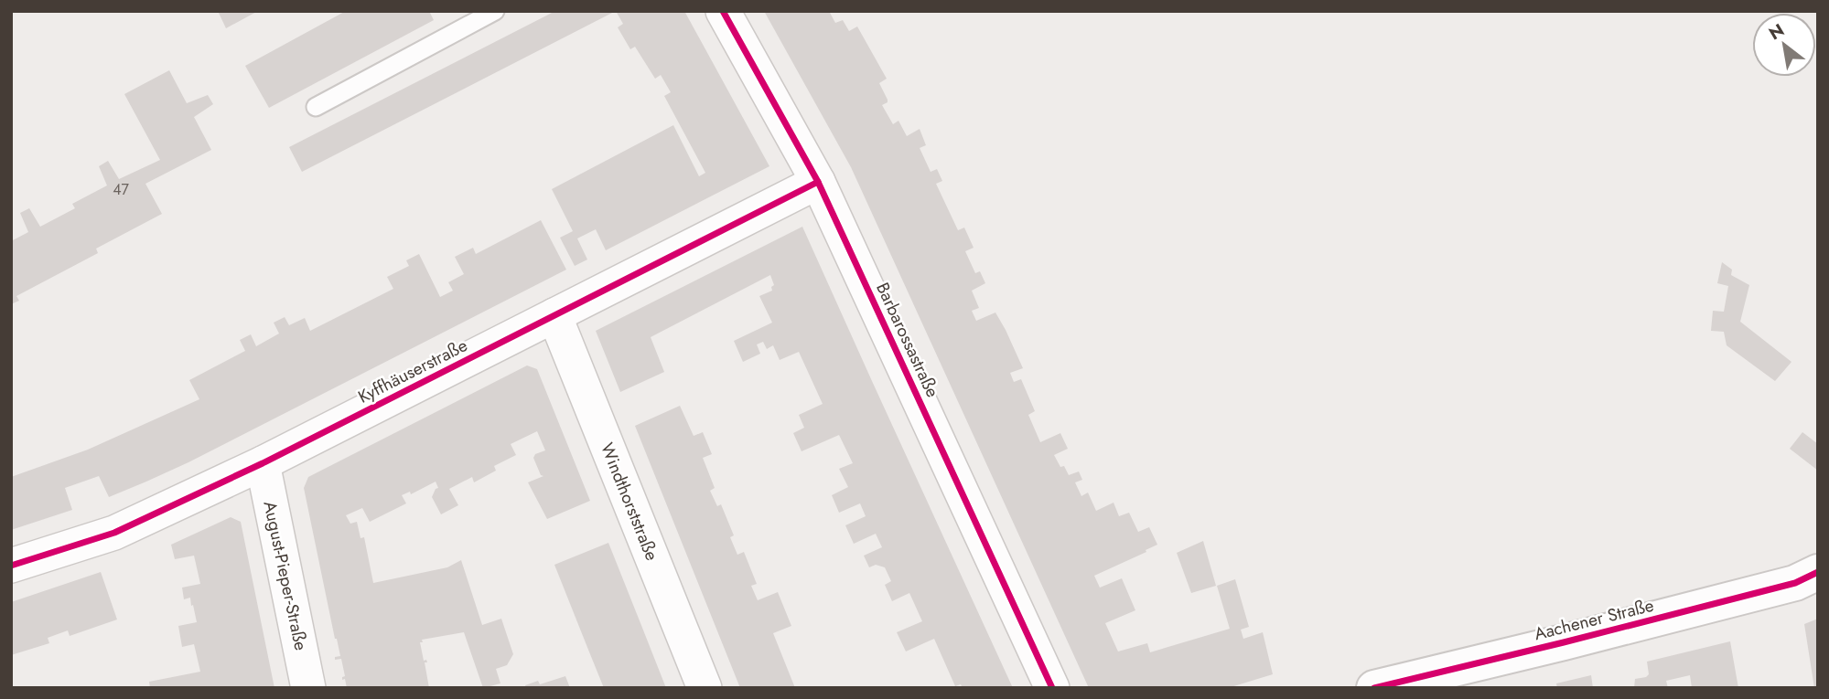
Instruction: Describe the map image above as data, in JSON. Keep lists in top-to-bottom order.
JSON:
{
  "streets": {
    "street": [
      "Barbarossastraße",
      "Kyffhäuserstraße",
      "Windthorststraße",
      "August-Pieper-Straße",
      "Aachener Straße"
    ]
  },
  "crossings": [
    ["Barbarossastraße", "Kyffhäuserstraße"],
    ["Kyffhäuserstraße", "Windthorststraße"],
    ["Kyffhäuserstraße", "August-Pieper-Straße"]
  ],
  "house_numbers": ["47"],
  "north": "top left"
}
